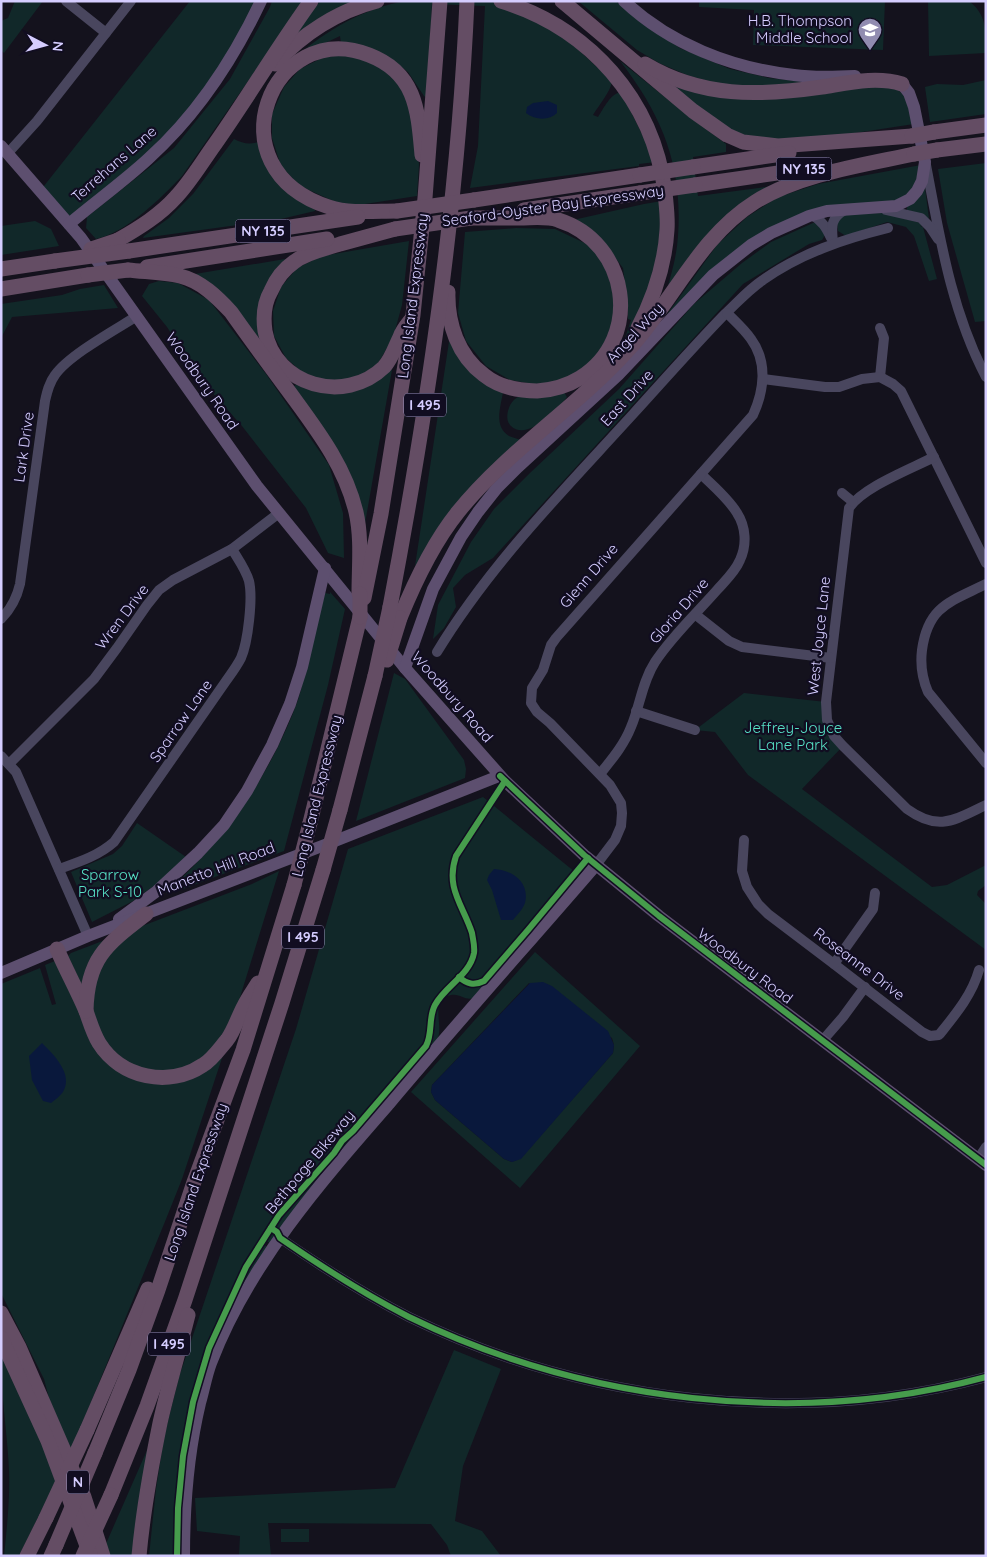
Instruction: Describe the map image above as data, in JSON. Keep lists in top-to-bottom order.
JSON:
{
  "streets": {
    "highway": [
      "NY 135",
      "Seaford-Oyster Bay Expressway",
      "Long Island Expressway",
      "I 495",
      "N"
    ],
    "main road": [
      "Terrehans Lane",
      "Angel Way",
      "Woodbury Road",
      "Manetto Hill Road"
    ],
    "street": [
      "East Drive",
      "Lark Drive",
      "Glenn Drive",
      "Gloria Drive",
      "Wren Drive",
      "West Joyce Lane",
      "Sparrow Lane",
      "Roseanne Drive"
    ],
    "cycle path": ["Bethpage Bikeway"]
  },
  "crossings": [
    ["Terrehans Lane", "Woodbury Road"],
    ["Seaford-Oyster Bay Expressway", "Angel Way"],
    ["Angel Way", "Woodbury Road"],
    ["Woodbury Road", "Lark Drive"],
    ["Woodbury Road", "Glenn Drive"],
    ["Woodbury Road", "Wren Drive"],
    ["Woodbury Road", "Manetto Hill Road"],
    ["East Drive", "Glenn Drive"],
    ["Glenn Drive", "Gloria Drive"],
    ["Wren Drive", "Sparrow Lane"]
  ],
  "parks": ["Jeffrey-Joyce Lane Park", "Sparrow Park S-10"],
  "places": {
    "school or university": ["H.B. Thompson Middle School"]
  },
  "north": "right"
}
